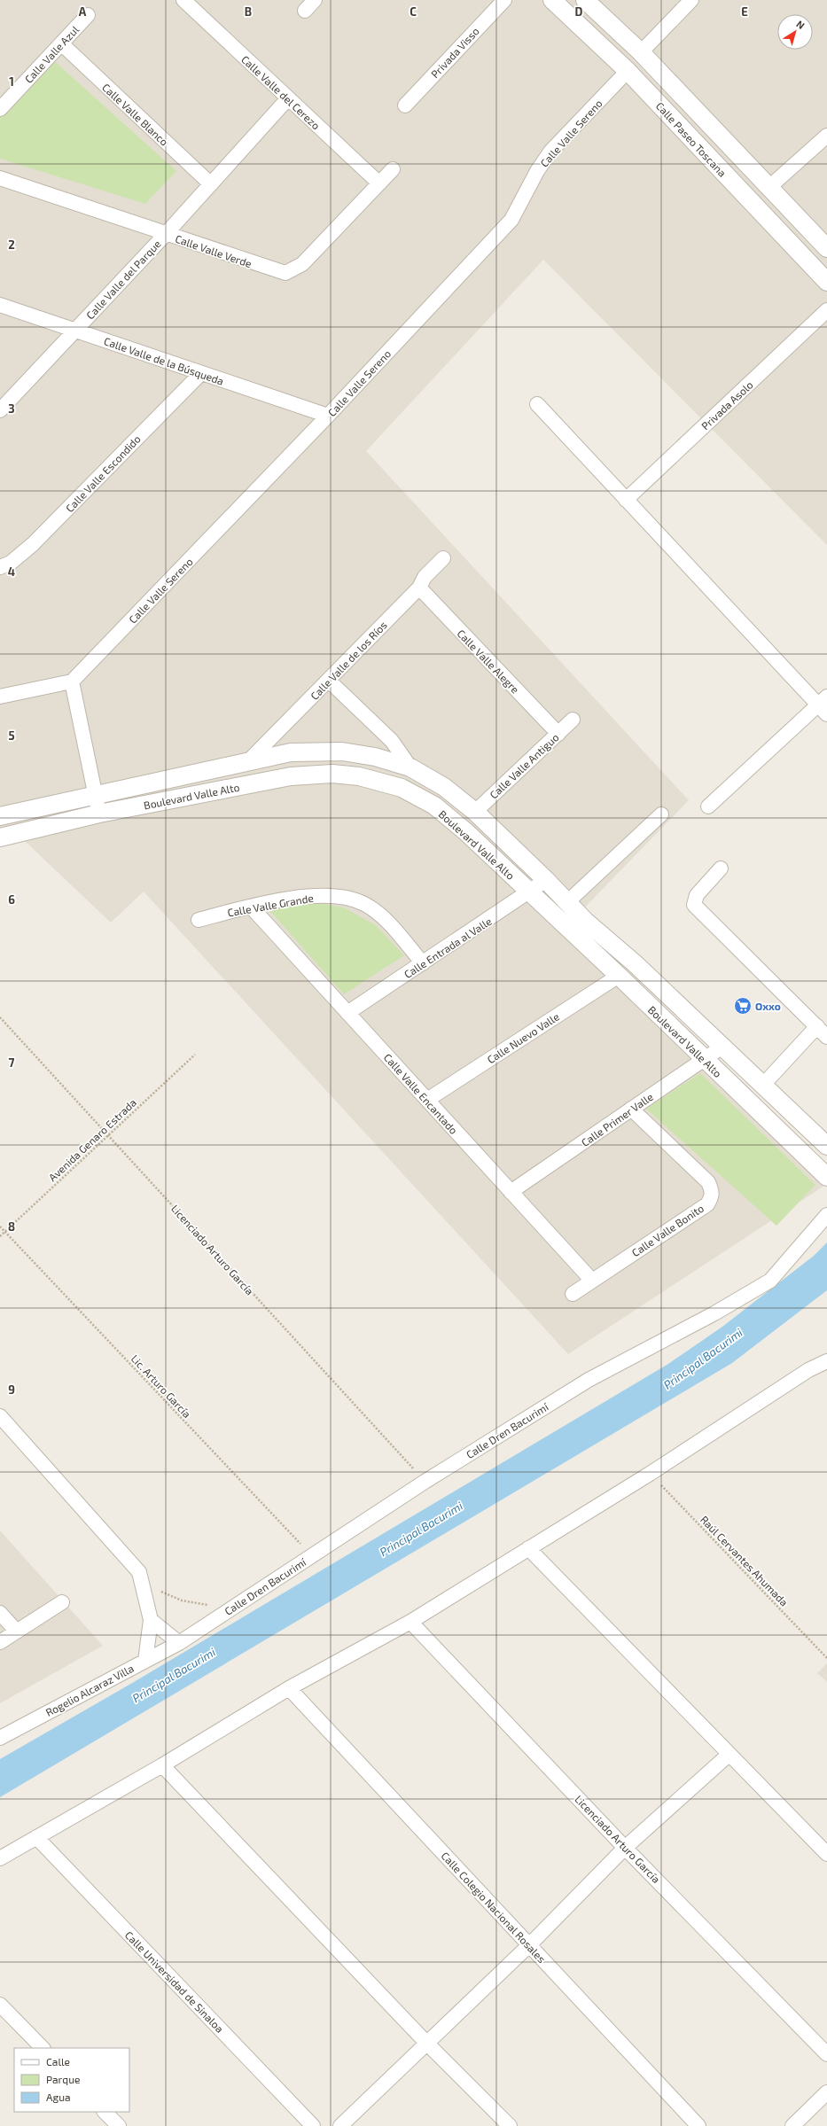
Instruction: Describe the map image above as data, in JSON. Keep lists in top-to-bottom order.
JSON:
{
  "streets": {
    "street": [
      "Privada Visso",
      "Calle Valle Azul",
      "Calle Valle del Cerezo",
      "Calle Valle Blanco",
      "Calle Valle Sereno",
      "Calle Paseo Toscana",
      "Calle Valle Verde",
      "Calle Valle del Parque",
      "Calle Valle de la Búsqueda",
      "Privada Asolo",
      "Calle Valle Escondido",
      "Calle Valle de los Ríos",
      "Calle Valle Alegre",
      "Calle Valle Antiguo",
      "Boulevard Valle Alto",
      "Calle Valle Grande",
      "Calle Entrada al Valle",
      "Calle Nuevo Valle",
      "Calle Valle Encantado",
      "Calle Primer Valle",
      "Calle Valle Bonito",
      "Licenciado Arturo García",
      "Calle Dren Bacurimí",
      "Rogelio Alcaraz Villa",
      "Calle Colegio Nacional Rosales",
      "Calle Universidad de Sinaloa"
    ],
    "path": ["Avenida Genaro Estrada", "Lic. Arturo García", "Raúl Cervantes Ahumada"]
  },
  "crossings": [
    ["Calle Valle Azul", "Calle Valle Blanco"],
    ["Calle Valle del Cerezo", "Calle Valle Verde"],
    ["Calle Valle del Cerezo", "Calle Valle del Parque"],
    ["Calle Valle Blanco", "Calle Valle del Parque"],
    ["Calle Valle Sereno", "Calle Paseo Toscana"],
    ["Calle Valle Sereno", "Calle Valle de la Búsqueda"],
    ["Calle Valle Verde", "Calle Valle del Parque"],
    ["Calle Valle del Parque", "Calle Valle de la Búsqueda"],
    ["Calle Valle de la Búsqueda", "Calle Valle Escondido"],
    ["Calle Valle de los Ríos", "Calle Valle Alegre"],
    ["Calle Valle de los Ríos", "Boulevard Valle Alto"],
    ["Calle Valle Alegre", "Calle Valle Antiguo"],
    ["Calle Valle Antiguo", "Boulevard Valle Alto"],
    ["Boulevard Valle Alto", "Calle Entrada al Valle"],
    ["Boulevard Valle Alto", "Calle Nuevo Valle"],
    ["Boulevard Valle Alto", "Calle Primer Valle"],
    ["Calle Valle Grande", "Calle Entrada al Valle"],
    ["Calle Valle Grande", "Calle Valle Encantado"],
    ["Calle Entrada al Valle", "Calle Valle Encantado"],
    ["Calle Nuevo Valle", "Calle Valle Encantado"],
    ["Calle Valle Encantado", "Calle Primer Valle"],
    ["Calle Valle Encantado", "Calle Valle Bonito"],
    ["Calle Primer Valle", "Calle Valle Bonito"],
    ["Avenida Genaro Estrada", "Licenciado Arturo García"],
    ["Avenida Genaro Estrada", "Lic. Arturo García"],
    ["Licenciado Arturo García", "Calle Dren Bacurimí"],
    ["Lic. Arturo García", "Calle Dren Bacurimí"],
    ["Calle Dren Bacurimí", "Rogelio Alcaraz Villa"]
  ],
  "water": ["Principal Bacurimi"],
  "places": {
    "supermarket": ["Oxxo"]
  },
  "legend": ["Calle", "Parque", "Agua"],
  "north": "top right",
  "grid": {
    "columns": [
      "A",
      "B",
      "C",
      "D",
      "E"
    ],
    "rows": [
      "1",
      "2",
      "3",
      "4",
      "5",
      "6",
      "7",
      "8",
      "9"
    ]
  }
}
